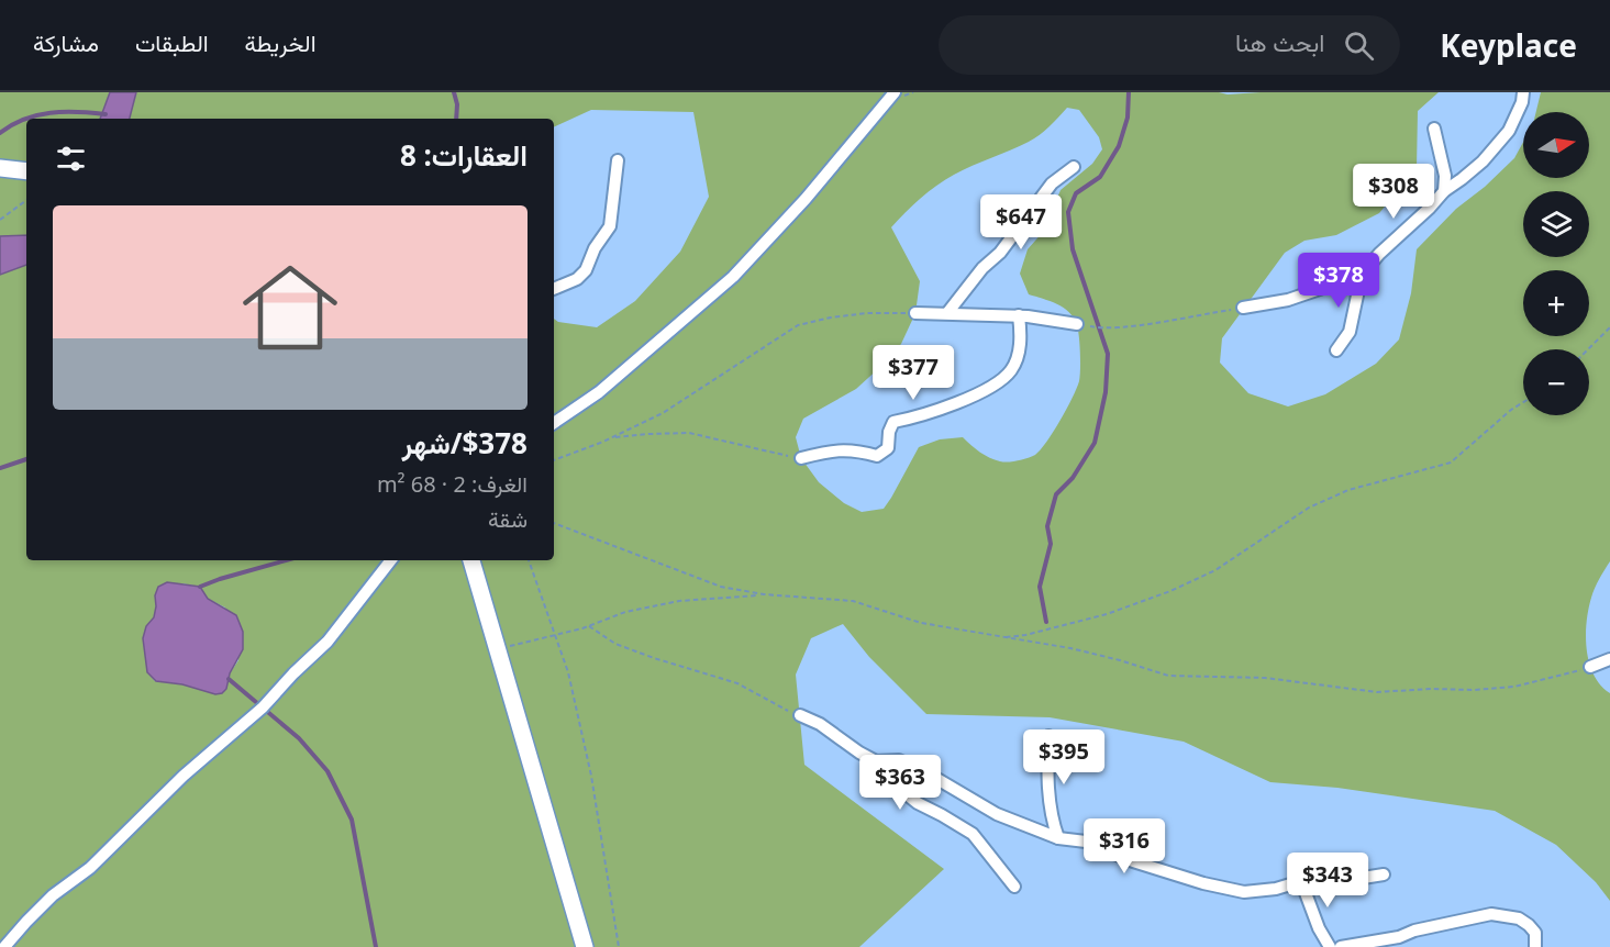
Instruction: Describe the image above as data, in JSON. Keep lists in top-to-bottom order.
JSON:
{
  "north": "right",
  "page": {
    "header": "Keyplace",
    "search": "ابحث هنا",
    "nav": ["الخريطة", "الطبقات", "مشاركة"],
    "map_buttons": ["+", "−"],
    "heading": "العقارات: 8",
    "price": [
      "$308",
      "$647",
      "$378",
      "$377",
      "$395",
      "$363",
      "$316",
      "$343"
    ],
    "list": [
      {
        "name": "$378/شهر",
        "note": "الغرف: 2 · 68 m² · شقة"
      }
    ]
  }
}
